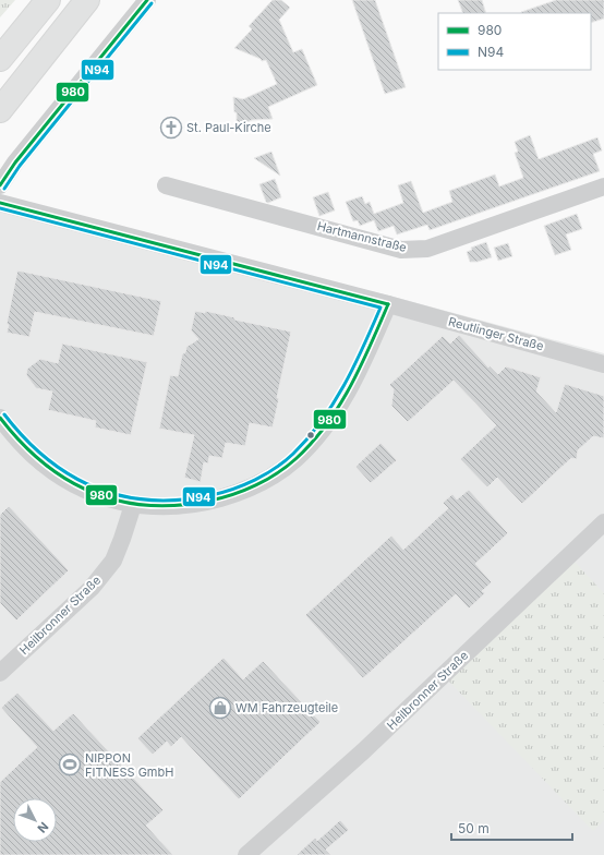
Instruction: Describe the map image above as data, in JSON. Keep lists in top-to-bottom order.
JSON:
{
  "streets": {
    "street": ["Hartmannstraße", "Reutlinger Straße", "Heilbronner Straße"]
  },
  "places": {
    "church": ["St. Paul-Kirche"],
    "shop": ["WM Fahrzeugteile"],
    "sports": ["NIPPON FITNESS GmbH"]
  },
  "lines": ["transit line 980", "transit line N94"],
  "legend": ["980", "N94"],
  "scale_bar": "50 m",
  "north": "bottom right"
}
